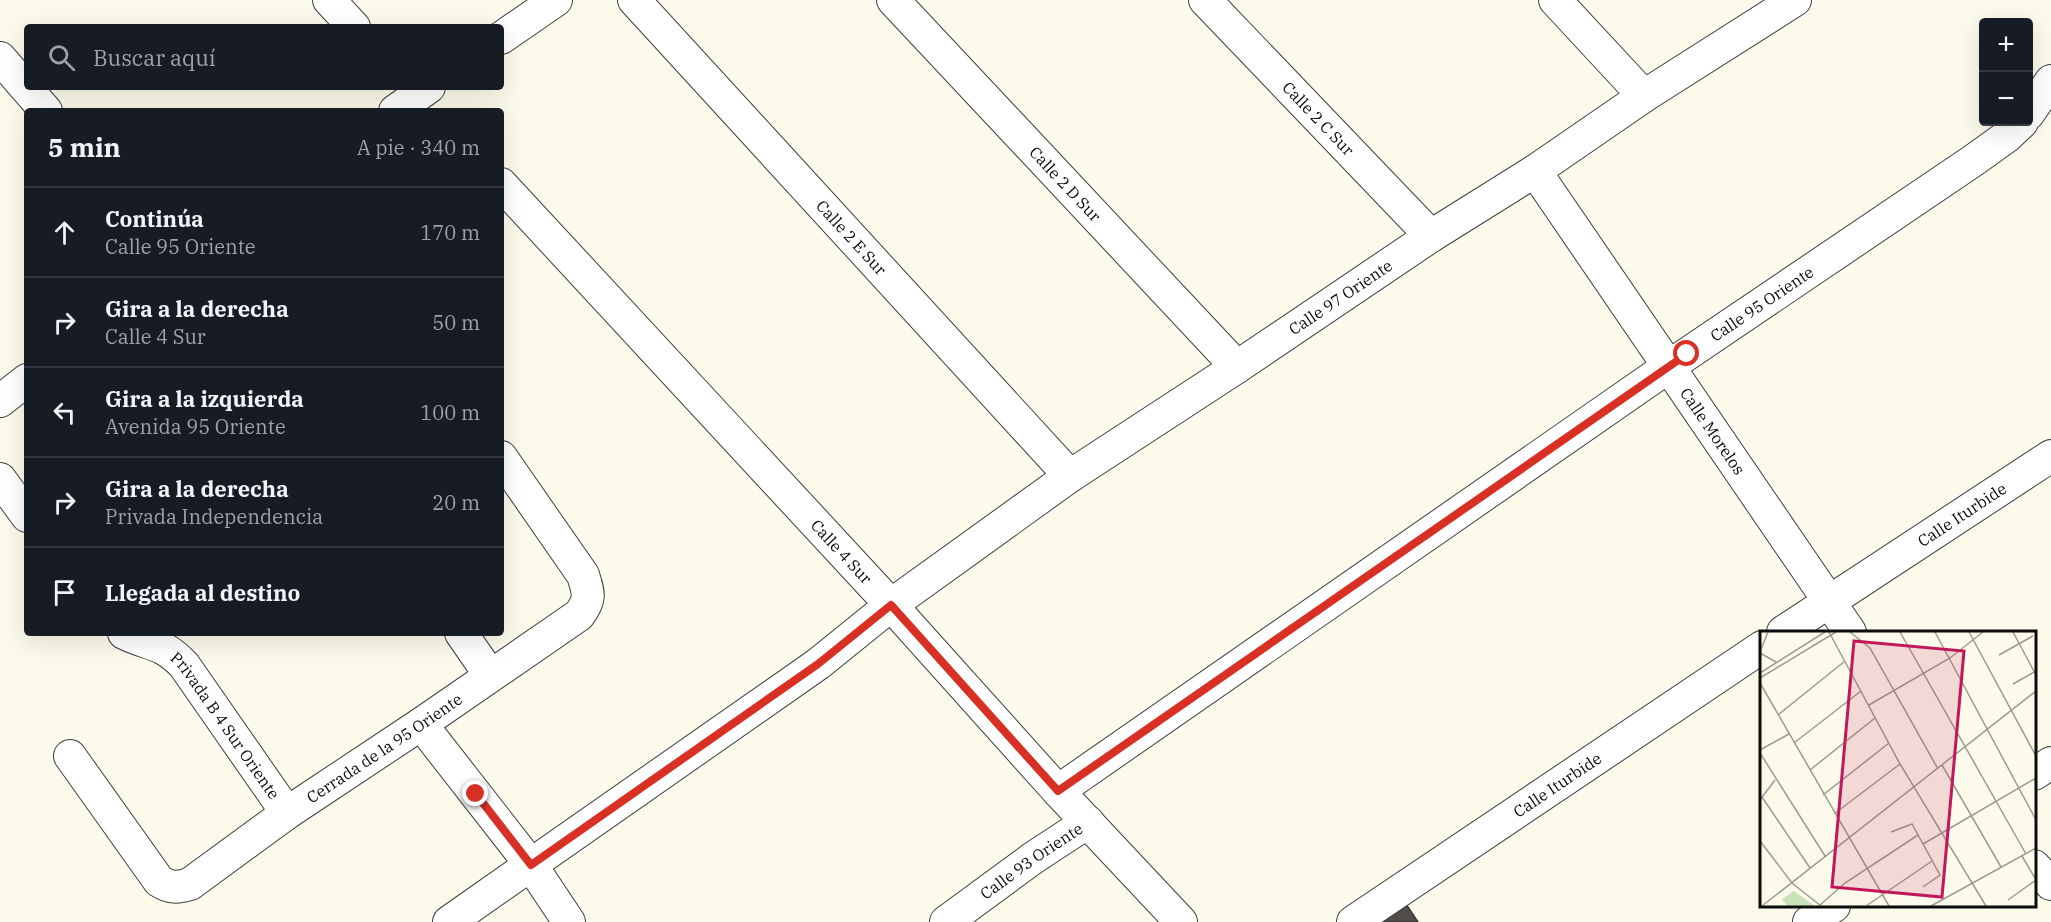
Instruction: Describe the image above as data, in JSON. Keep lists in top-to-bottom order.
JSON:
{
  "streets": {
    "street": [
      "Calle 2 C Sur",
      "Calle 2 D Sur",
      "Calle 2 E Sur",
      "Calle 97 Oriente",
      "Calle 95 Oriente",
      "Calle Morelos",
      "Calle Iturbide",
      "Calle 4 Sur",
      "Privada B 4 Sur Oriente",
      "Cerrada de la 95 Oriente",
      "Calle 93 Oriente"
    ]
  },
  "crossings": [
    ["Calle 2 C Sur", "Calle 97 Oriente"],
    ["Calle 2 D Sur", "Calle 97 Oriente"],
    ["Calle 2 E Sur", "Calle 97 Oriente"],
    ["Calle 97 Oriente", "Calle Morelos"],
    ["Calle 97 Oriente", "Calle 4 Sur"],
    ["Calle 95 Oriente", "Calle Morelos"],
    ["Calle 95 Oriente", "Calle 4 Sur"],
    ["Calle Morelos", "Calle Iturbide"],
    ["Calle 4 Sur", "Calle 93 Oriente"],
    ["Privada B 4 Sur Oriente", "Cerrada de la 95 Oriente"]
  ],
  "page": {
    "map_buttons": ["+", "−"],
    "search": "Buscar aquí",
    "heading": ["5 min", "A pie · 340 m"],
    "list": [
      ["Continúa", "Calle 95 Oriente", "170 m"],
      ["Gira a la derecha", "Calle 4 Sur", "50 m"],
      ["Gira a la izquierda", "Avenida 95 Oriente", "100 m"],
      ["Gira a la derecha", "Privada Independencia", "20 m"],
      "Llegada al destino"
    ]
  }
}
